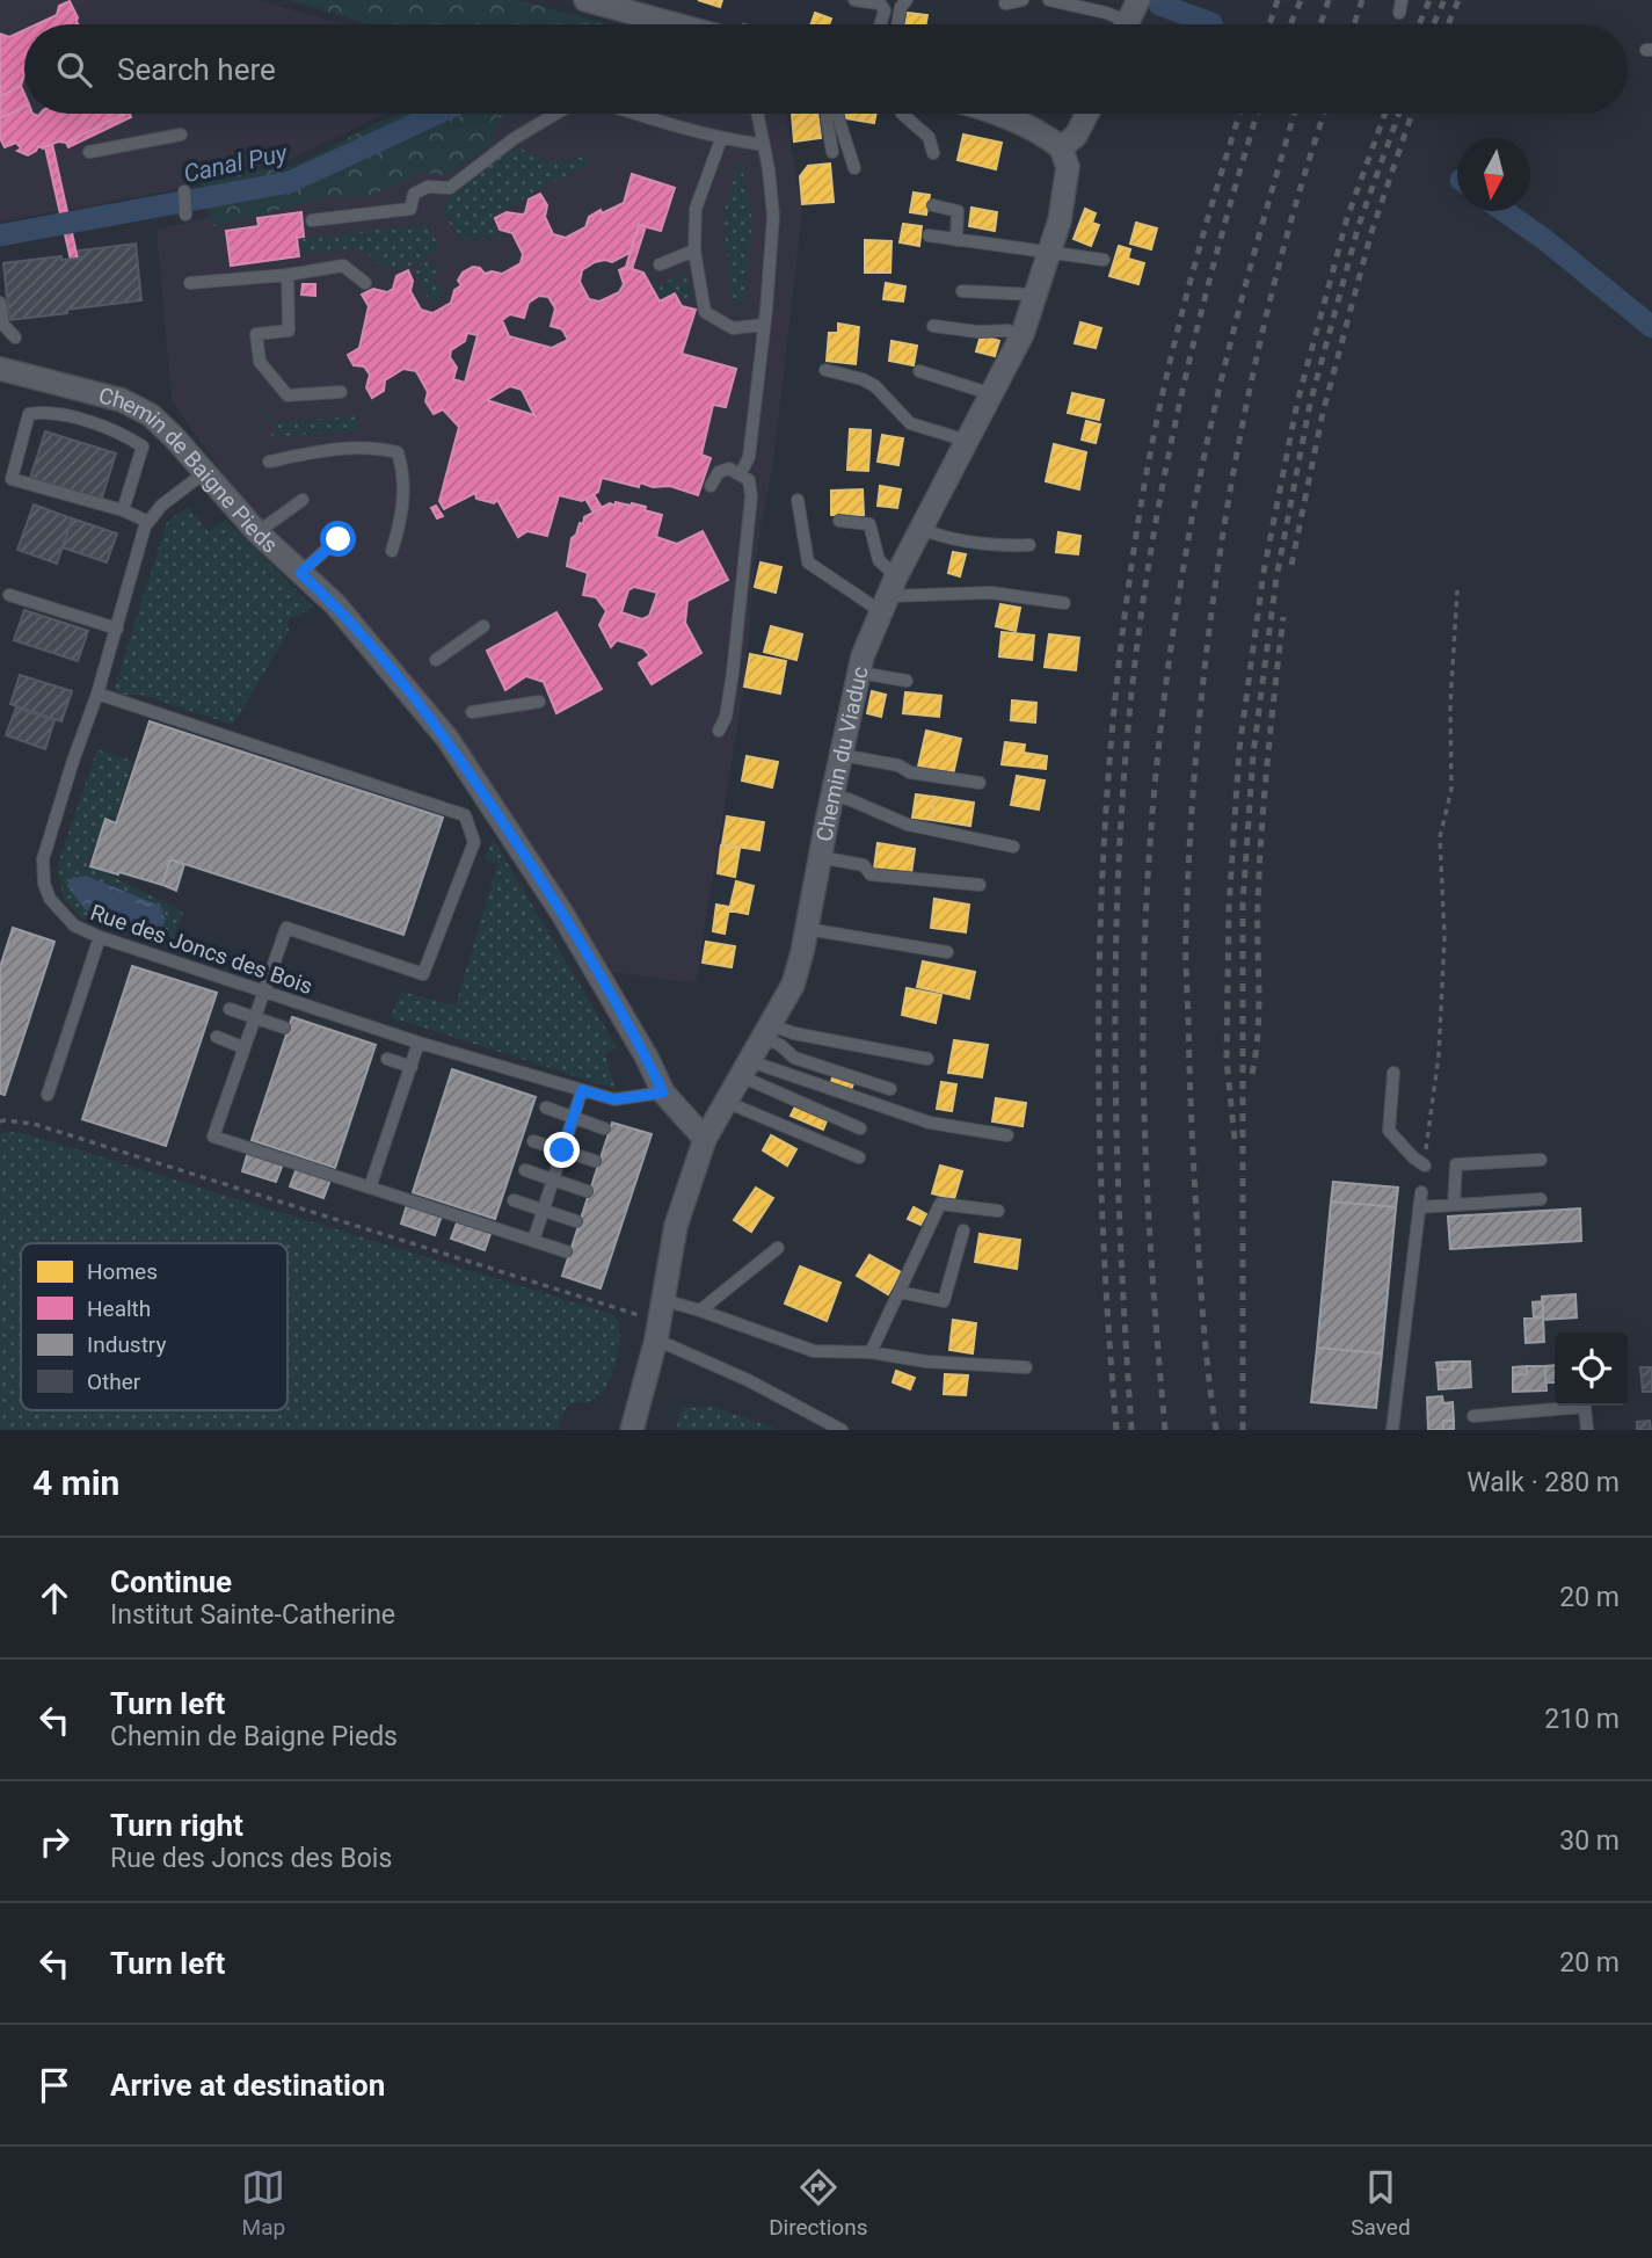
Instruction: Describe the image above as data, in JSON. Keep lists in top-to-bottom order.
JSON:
{
  "streets": {
    "street": ["Chemin de Baigne Pieds", "Chemin du Viaduc"],
    "lane": ["Rue des Joncs des Bois"]
  },
  "crossings": [
    ["Chemin de Baigne Pieds", "Chemin du Viaduc"],
    ["Chemin de Baigne Pieds", "Rue des Joncs des Bois"]
  ],
  "water": ["Canal Puy"],
  "legend": [
    "Homes",
    "Health",
    "Industry",
    "Other"
  ],
  "north": "bottom",
  "page": {
    "search": "Search here",
    "heading": ["4 min", "Walk · 280 m"],
    "list": [
      ["Continue", "Institut Sainte-Catherine", "20 m"],
      ["Turn left", "Chemin de Baigne Pieds", "210 m"],
      ["Turn right", "Rue des Joncs des Bois", "30 m"],
      ["Turn left", "20 m"],
      "Arrive at destination"
    ],
    "nav": ["Map", "Directions", "Saved"]
  }
}
